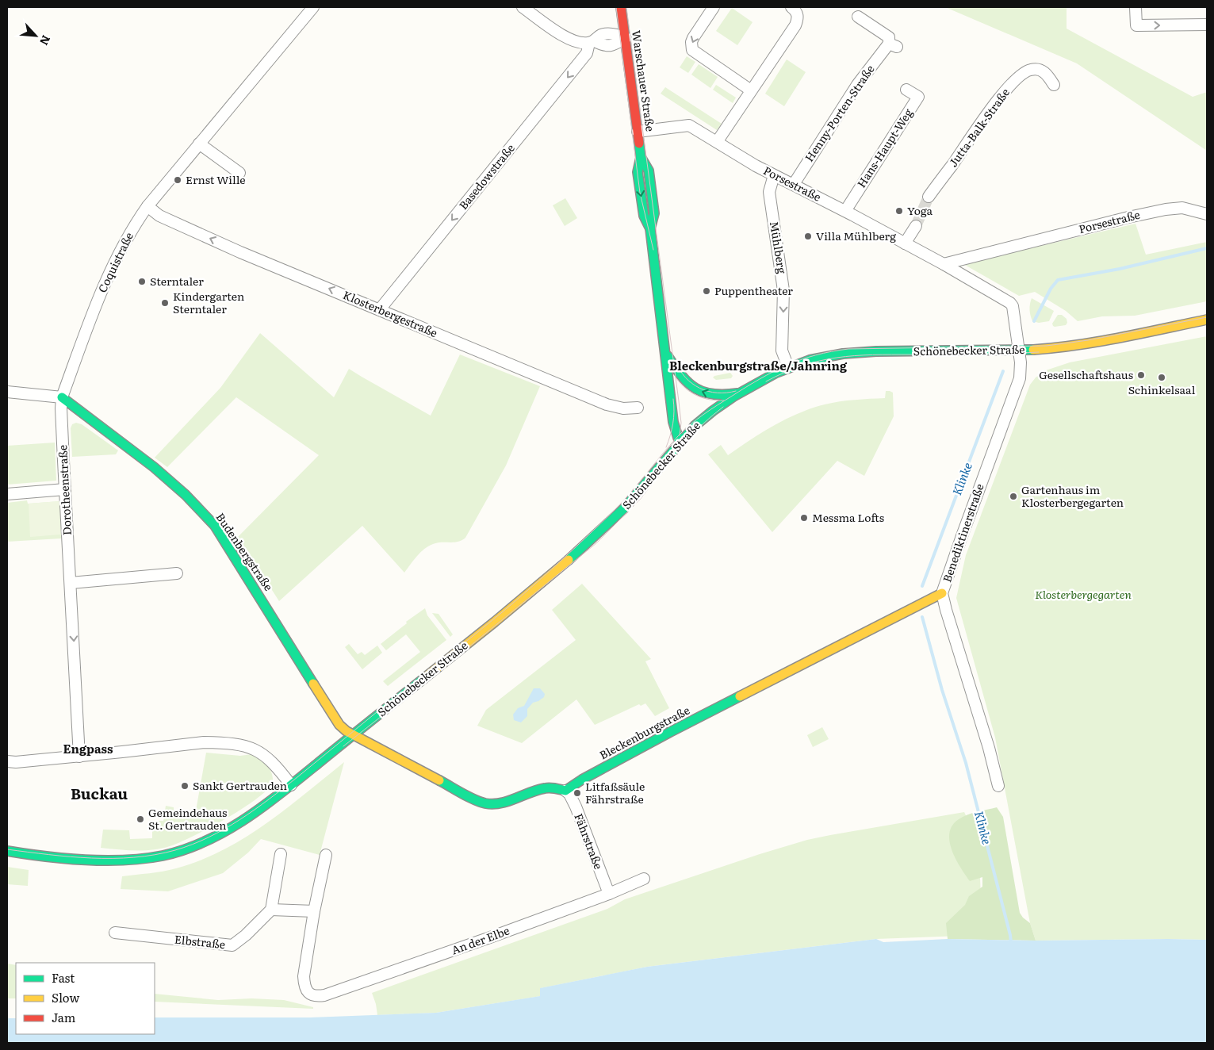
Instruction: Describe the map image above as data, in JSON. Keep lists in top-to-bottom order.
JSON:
{
  "streets": {
    "main road": [
      "Warschauer Straße",
      "Schönebecker Straße",
      "Budenbergstraße",
      "Bleckenburgstraße"
    ],
    "street": [
      "Henny-Porten-Straße",
      "Jutta-Balk-Straße",
      "Hans-Haupt-Weg",
      "Basedowstraße",
      "Porsestraße",
      "Mühlberg",
      "Coquistraße",
      "Klosterbergestraße",
      "Dorotheenstraße",
      "Benediktinerstraße",
      "Fährstraße",
      "An der Elbe",
      "Elbstraße"
    ]
  },
  "crossings": [
    ["Warschauer Straße", "Porsestraße"],
    ["Warschauer Straße", "Schönebecker Straße"],
    ["Henny-Porten-Straße", "Porsestraße"],
    ["Hans-Haupt-Weg", "Porsestraße"],
    ["Basedowstraße", "Klosterbergestraße"],
    ["Porsestraße", "Mühlberg"],
    ["Porsestraße", "Schönebecker Straße"],
    ["Porsestraße", "Benediktinerstraße"],
    ["Mühlberg", "Schönebecker Straße"],
    ["Coquistraße", "Klosterbergestraße"],
    ["Coquistraße", "Dorotheenstraße"],
    ["Coquistraße", "Budenbergstraße"],
    ["Schönebecker Straße", "Benediktinerstraße"],
    ["Schönebecker Straße", "Budenbergstraße"],
    ["Dorotheenstraße", "Budenbergstraße"],
    ["Benediktinerstraße", "Bleckenburgstraße"],
    ["Bleckenburgstraße", "Fährstraße"],
    ["Fährstraße", "An der Elbe"]
  ],
  "one_way": [
    "Basedowstraße",
    "Mühlberg",
    "Klosterbergestraße",
    "Dorotheenstraße"
  ],
  "districts": ["Bleckenburgstraße/Jahnring", "Engpass", "Buckau"],
  "water": ["Klinke"],
  "parks": ["Klosterbergegarten"],
  "places": [
    "Ernst Wille",
    "Yoga",
    "Villa Mühlberg",
    "Sterntaler",
    "Puppentheater",
    "Kindergarten Sterntaler",
    "Gesellschaftshaus",
    "Schinkelsaal",
    "Gartenhaus im Klosterbergegarten",
    "Messma Lofts",
    "Sankt Gertrauden",
    "Litfaßsäule Fährstraße",
    "Gemeindehaus St. Gertrauden"
  ],
  "legend": ["Fast", "Slow", "Jam"],
  "north": "bottom right"
}
